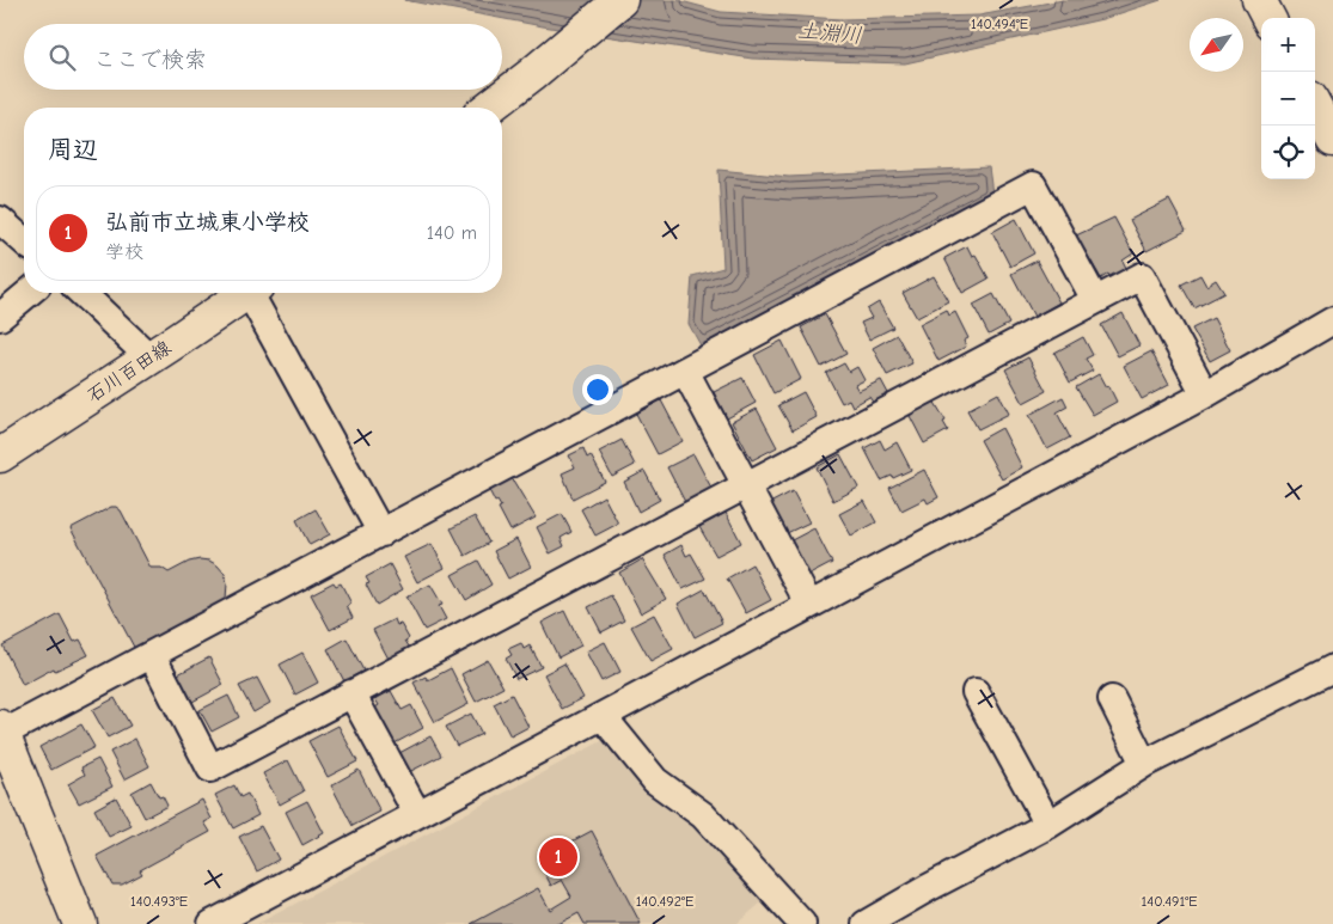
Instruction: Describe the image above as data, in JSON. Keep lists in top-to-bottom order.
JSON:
{
  "streets": {
    "main road": ["石川百田線"]
  },
  "water": ["土淵川"],
  "north": "bottom left",
  "page": {
    "map_buttons": ["+", "−"],
    "search": "ここで検索",
    "heading": "周辺",
    "list": [
      {
        "mark": "1",
        "name": "弘前市立城東小学校",
        "note": "学校",
        "value": "140 m"
      }
    ],
    "pins": "1"
  },
  "coordinates": [
    "140.494°E",
    "140.493°E",
    "140.492°E",
    "140.491°E"
  ]
}
